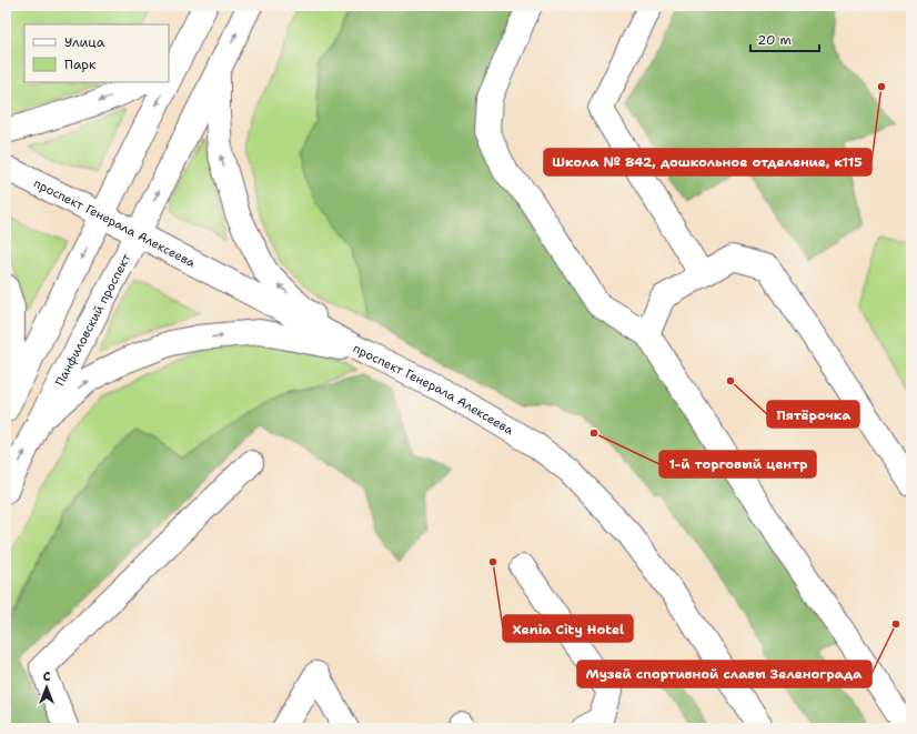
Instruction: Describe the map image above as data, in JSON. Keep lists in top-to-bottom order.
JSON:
{
  "streets": {
    "main road": ["проспект Генерала Алексеева", "Панфиловский проспект"]
  },
  "crossings": [
    ["проспект Генерала Алексеева", "Панфиловский проспект"]
  ],
  "places": [
    "Школа № 842, дошкольное отделение, к115",
    "Пятёрочка",
    "1-й торговый центр",
    "Xenia City Hotel",
    "Музей спортивной славы Зеленограда"
  ],
  "legend": ["Улица", "Парк"],
  "scale_bar": "20 m",
  "north": "top"
}
